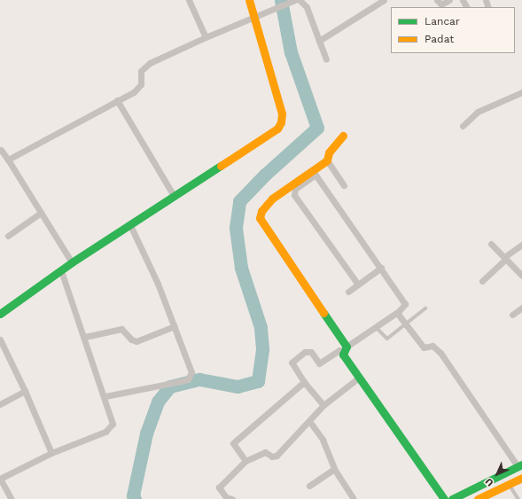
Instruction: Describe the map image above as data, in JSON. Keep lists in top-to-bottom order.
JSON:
{
  "legend": ["Lancar", "Padat"],
  "north": "bottom left"
}
